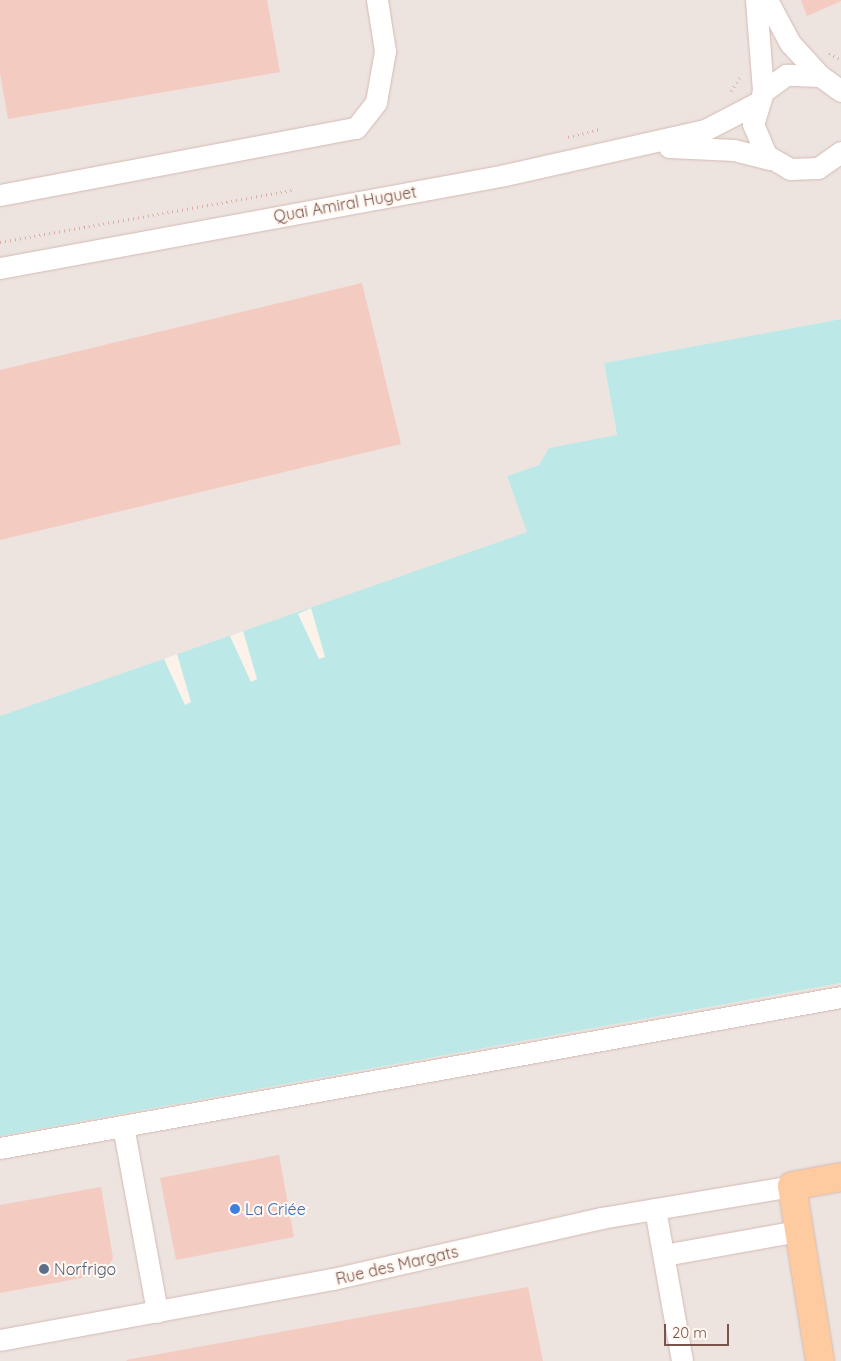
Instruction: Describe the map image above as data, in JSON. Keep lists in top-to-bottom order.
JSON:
{
  "streets": {
    "street": ["Quai Amiral Huguet", "Rue des Margats"]
  },
  "places": ["La Criée", "Norfrigo"],
  "scale_bar": "20 m"
}
